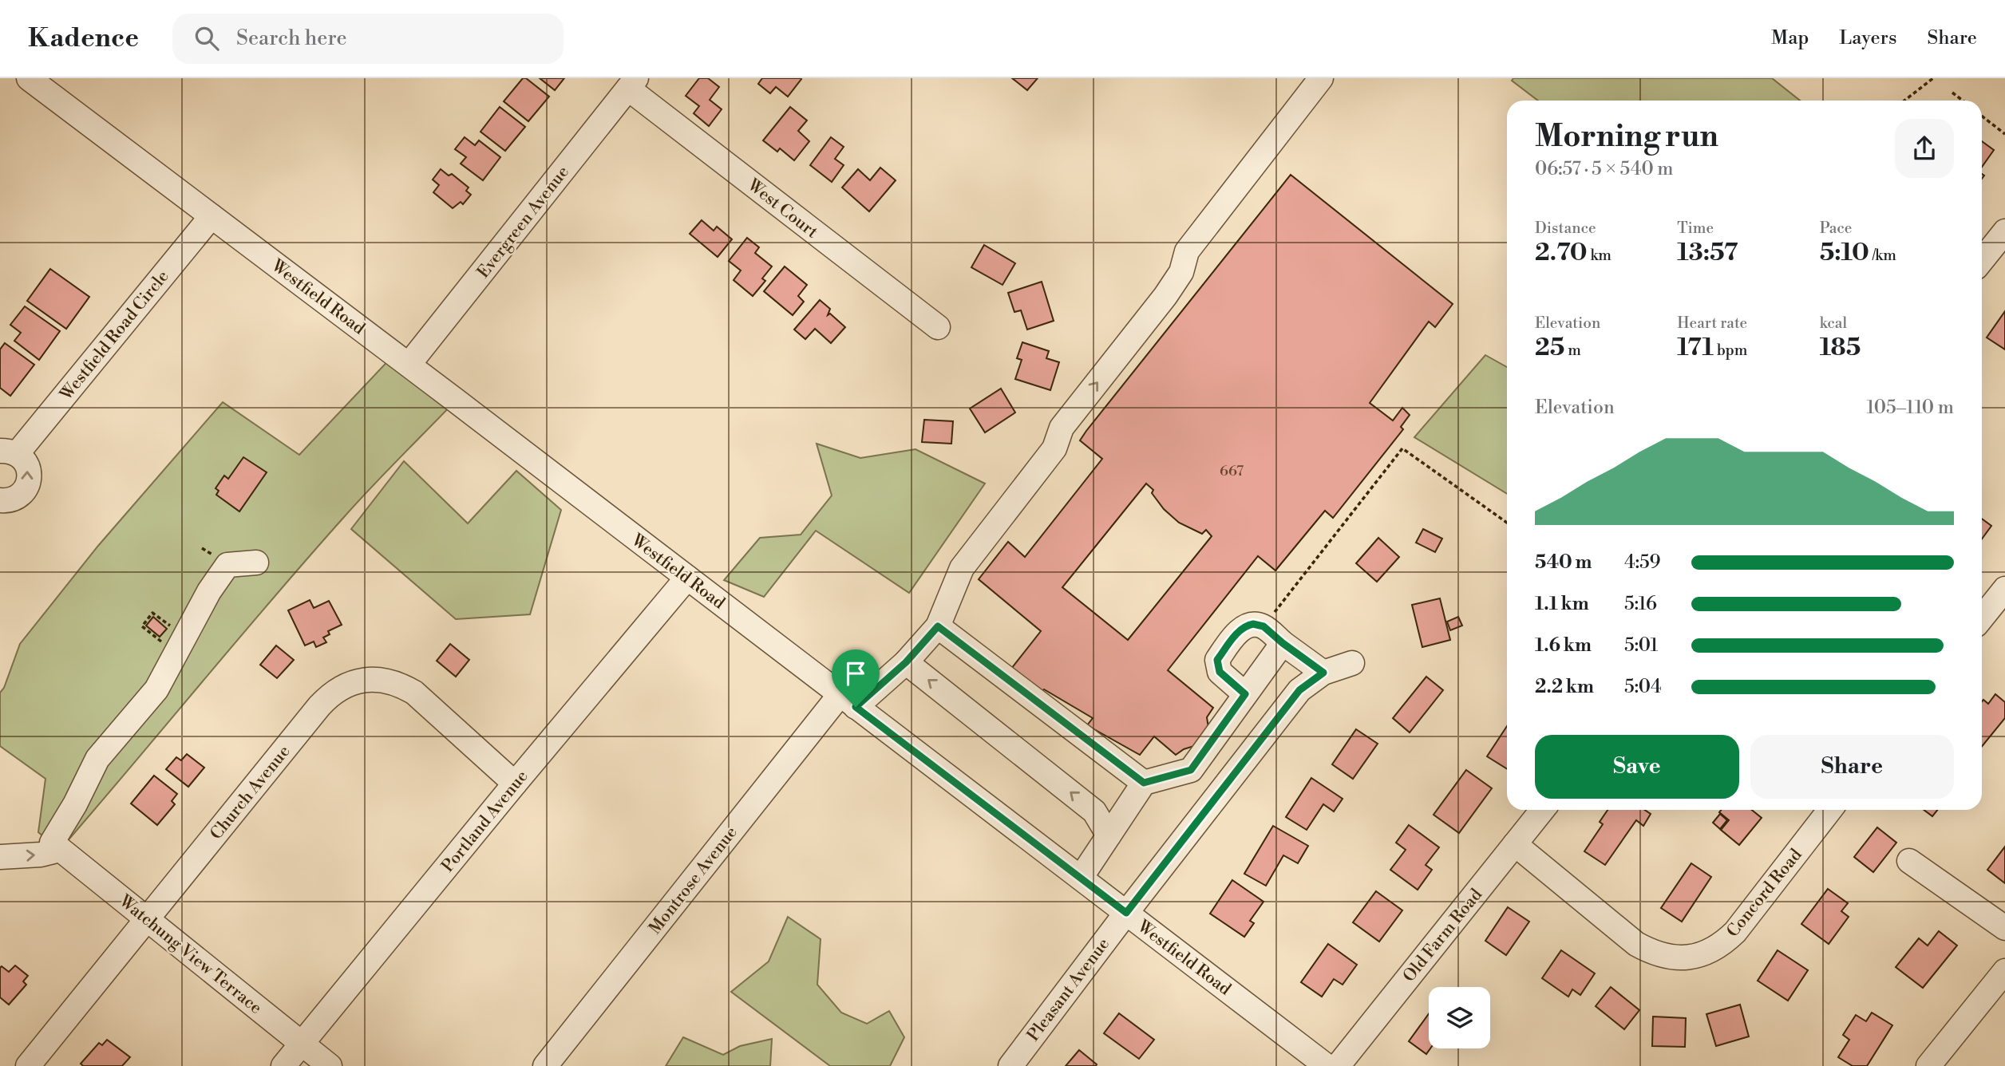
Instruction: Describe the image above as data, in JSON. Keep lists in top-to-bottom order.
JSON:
{
  "streets": {
    "street": [
      "West Court",
      "Evergreen Avenue",
      "Westfield Road",
      "Westfield Road Circle",
      "Church Avenue",
      "Portland Avenue",
      "Montrose Avenue",
      "Concord Road",
      "Old Farm Road",
      "Watchung View Terrace",
      "Pleasant Avenue"
    ]
  },
  "crossings": [
    ["West Court", "Evergreen Avenue"],
    ["Evergreen Avenue", "Westfield Road"],
    ["Westfield Road", "Westfield Road Circle"],
    ["Westfield Road", "Portland Avenue"],
    ["Westfield Road", "Montrose Avenue"],
    ["Westfield Road", "Pleasant Avenue"],
    ["Church Avenue", "Portland Avenue"],
    ["Church Avenue", "Watchung View Terrace"],
    ["Portland Avenue", "Watchung View Terrace"],
    ["Concord Road", "Old Farm Road"]
  ],
  "one_way": ["Montrose Avenue"],
  "house_numbers": ["667"],
  "page": {
    "header": "Kadence",
    "search": "Search here",
    "nav": ["Map", "Layers", "Share"],
    "heading": ["Morning run", "06:57 · 5 × 540 m"],
    "stats": [
      ["Distance", "2.70 km"],
      ["Time", "13:57"],
      ["Pace", "5:10 /km"],
      ["Elevation", "25 m"],
      ["Heart rate", "171 bpm"],
      ["kcal", "185"]
    ],
    "chart": ["Elevation", "105–110 m"],
    "list": [
      {
        "name": "540 m",
        "note": "4:59"
      },
      {
        "name": "1.1 km",
        "note": "5:16"
      },
      {
        "name": "1.6 km",
        "note": "5:01"
      },
      {
        "name": "2.2 km",
        "note": "5:04"
      }
    ],
    "buttons": ["Save", "Share"]
  }
}
